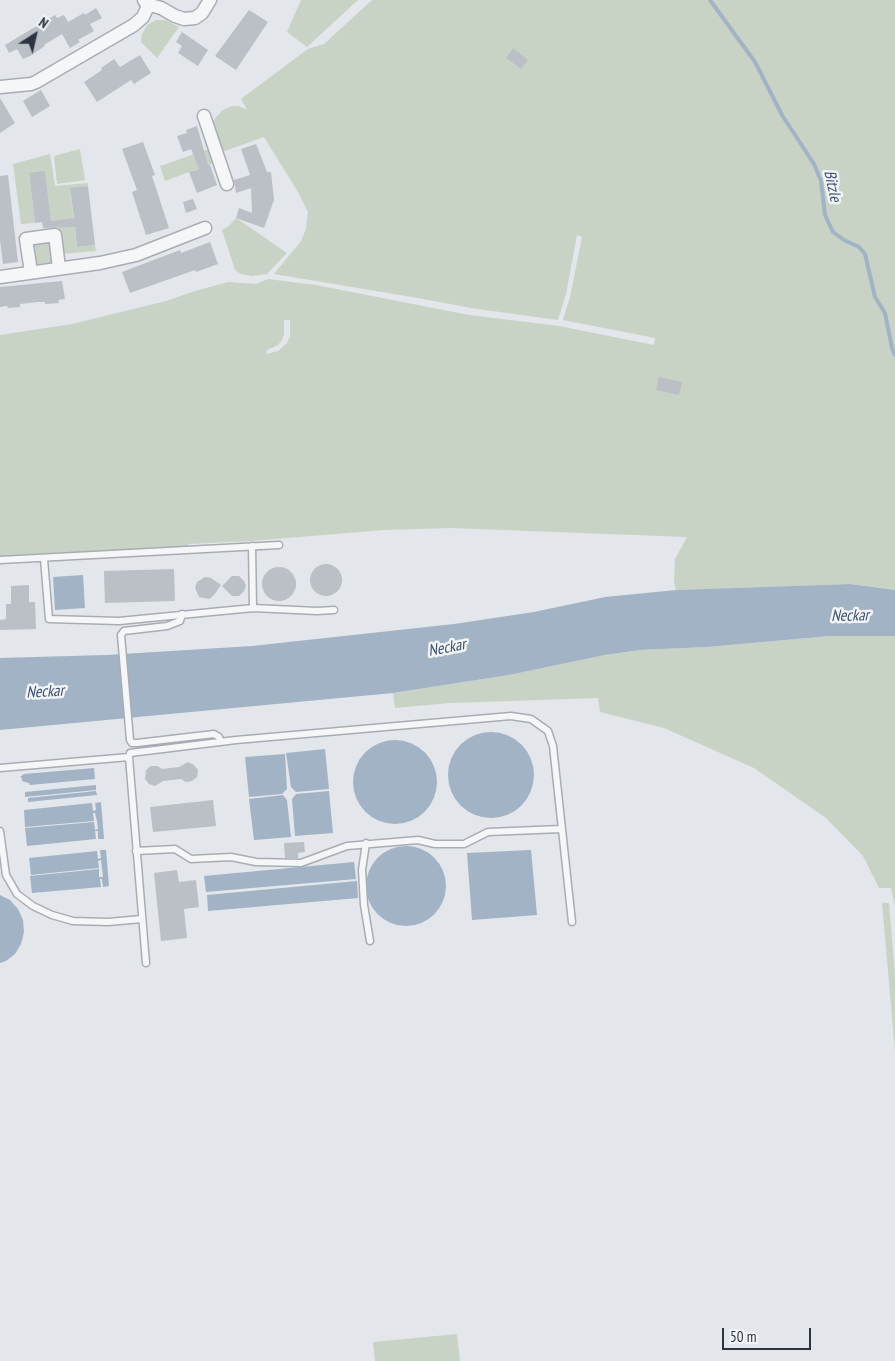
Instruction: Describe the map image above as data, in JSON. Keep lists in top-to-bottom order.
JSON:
{
  "water": ["Bitzle", "Neckar"],
  "scale_bar": "50 m",
  "north": "top right"
}
